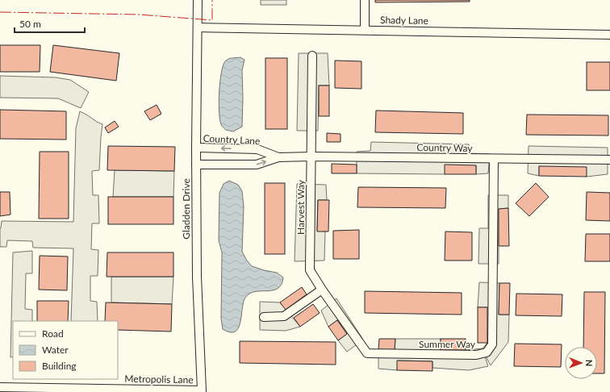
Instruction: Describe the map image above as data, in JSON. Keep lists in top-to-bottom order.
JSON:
{
  "streets": {
    "street": [
      "Shady Lane",
      "Country Lane",
      "Country Way",
      "Harvest Way",
      "Gladden Drive",
      "Summer Way",
      "Metropolis Lane"
    ]
  },
  "crossings": [
    ["Shady Lane", "Gladden Drive"],
    ["Country Lane", "Country Way"],
    ["Country Lane", "Gladden Drive"],
    ["Country Way", "Harvest Way"],
    ["Country Way", "Summer Way"],
    ["Harvest Way", "Summer Way"],
    ["Gladden Drive", "Metropolis Lane"]
  ],
  "legend": ["Road", "Water", "Building"],
  "scale_bar": "50 m",
  "north": "right"
}
